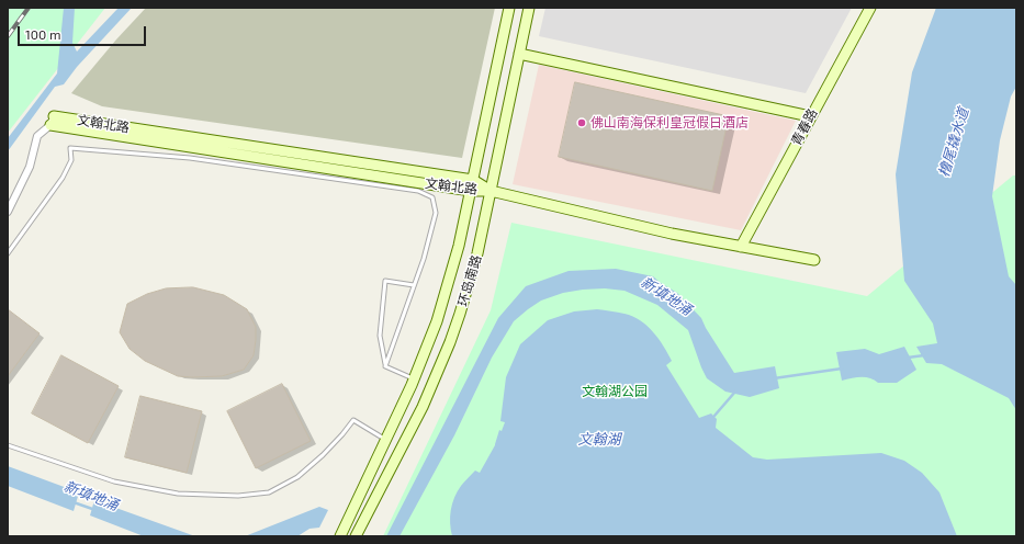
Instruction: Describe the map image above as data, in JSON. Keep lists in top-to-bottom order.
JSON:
{
  "streets": {
    "street": ["文翰北路", "青春路", "环岛南路"]
  },
  "crossings": [
    ["文翰北路", "环岛南路"]
  ],
  "water": ["橹尾撬水道", "新填地涌", "文翰湖"],
  "parks": ["文翰湖公园"],
  "places": ["佛山南海保利皇冠假日酒店"],
  "scale_bar": "100 m"
}
